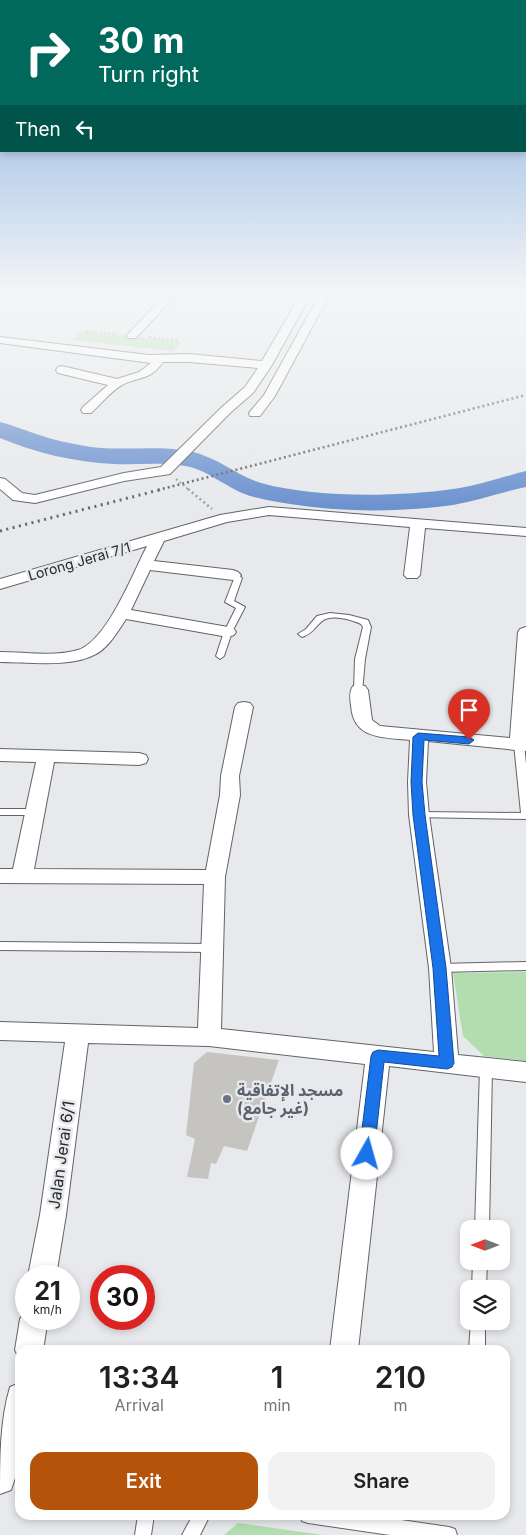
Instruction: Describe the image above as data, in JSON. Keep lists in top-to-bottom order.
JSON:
{
  "streets": {
    "street": ["Lorong Jerai 7/1", "Jalan Jerai 6/1"]
  },
  "places": ["مسجد الإتفاقية (غير جامع)"],
  "north": "left",
  "page": {
    "turn": ["30 m", "Turn right"],
    "then": "Then",
    "speed": "21 km/h",
    "limit": "30",
    "eta": [
      "13:34",
      "Arrival",
      "1",
      "min",
      "210",
      "m"
    ],
    "buttons": ["Exit", "Share"]
  }
}
